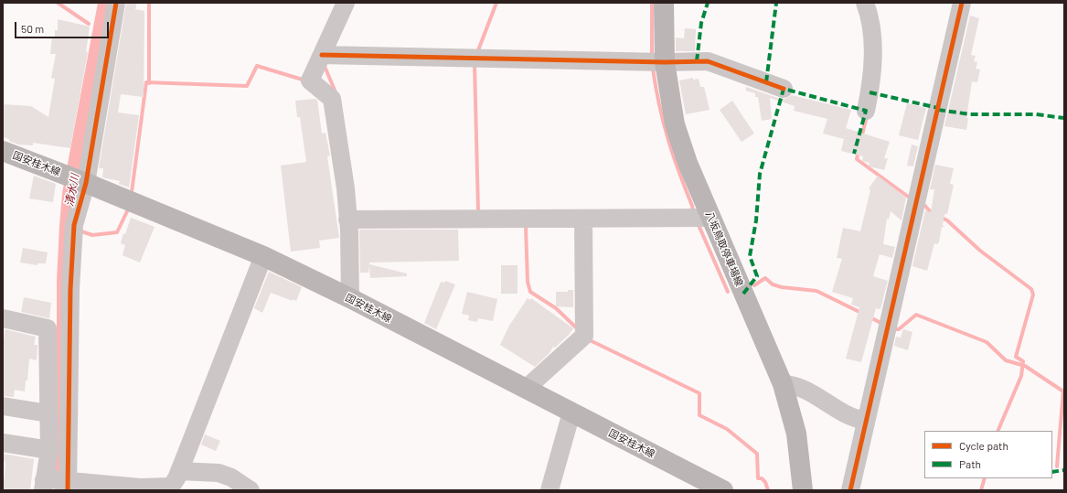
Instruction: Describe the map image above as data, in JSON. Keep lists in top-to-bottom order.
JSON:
{
  "streets": {
    "main road": ["国安桂木線", "八坂鳥取停車場線"]
  },
  "water": ["清水川"],
  "legend": ["Cycle path", "Path"],
  "scale_bar": "50 m"
}
